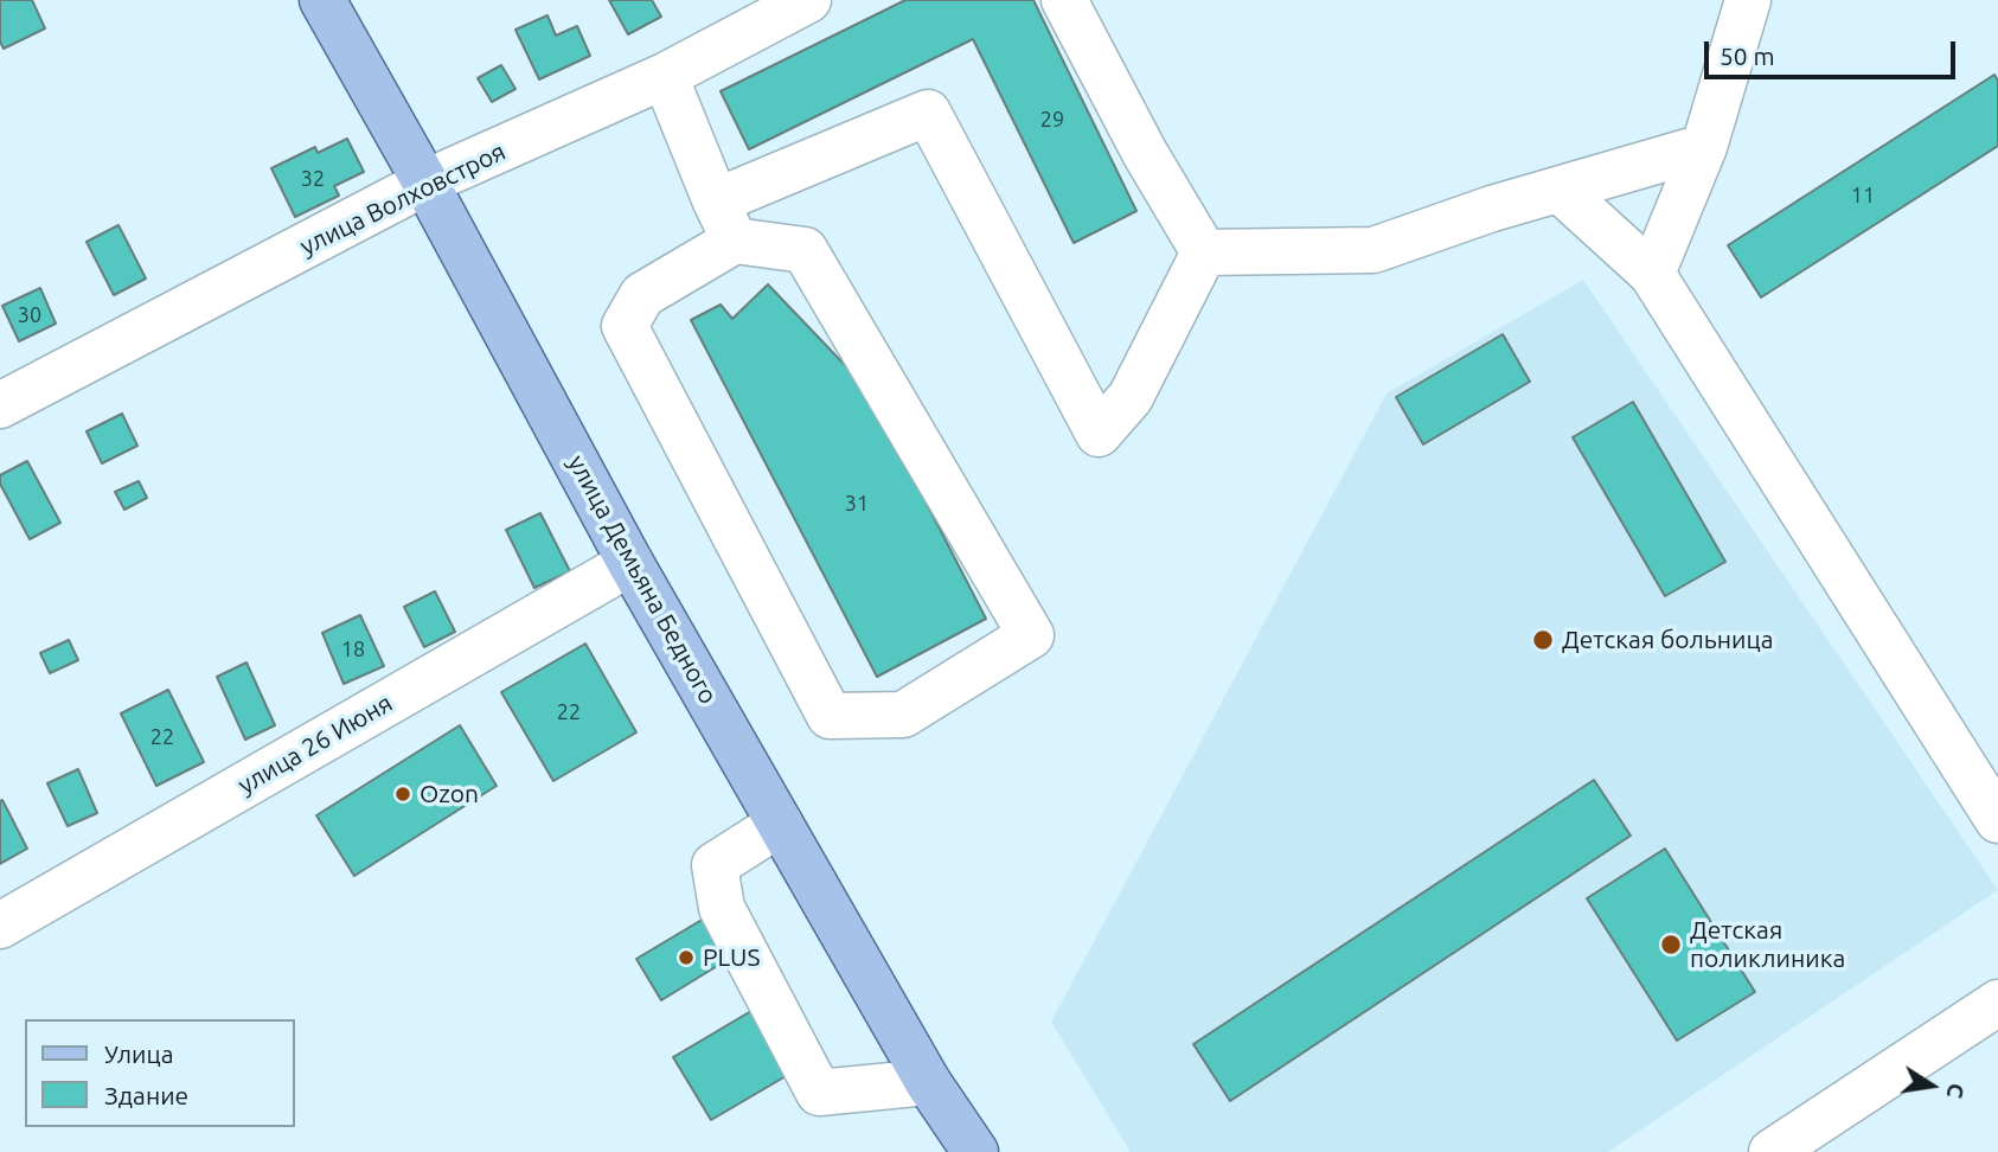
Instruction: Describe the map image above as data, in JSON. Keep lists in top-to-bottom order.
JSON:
{
  "streets": {
    "main road": ["улица Демьяна Бедного"],
    "street": ["улица Волховстроя", "улица 26 Июня"]
  },
  "crossings": [
    ["улица Волховстроя", "улица Демьяна Бедного"],
    ["улица Демьяна Бедного", "улица 26 Июня"]
  ],
  "places": [
    "Детская больница",
    "Ozon",
    "Детская поликлиника",
    "PLUS"
  ],
  "house_numbers": [
    "29",
    "32",
    "11",
    "30",
    "31",
    "18",
    "22",
    "22"
  ],
  "legend": ["Улица", "Здание"],
  "scale_bar": "50 m",
  "north": "right"
}
